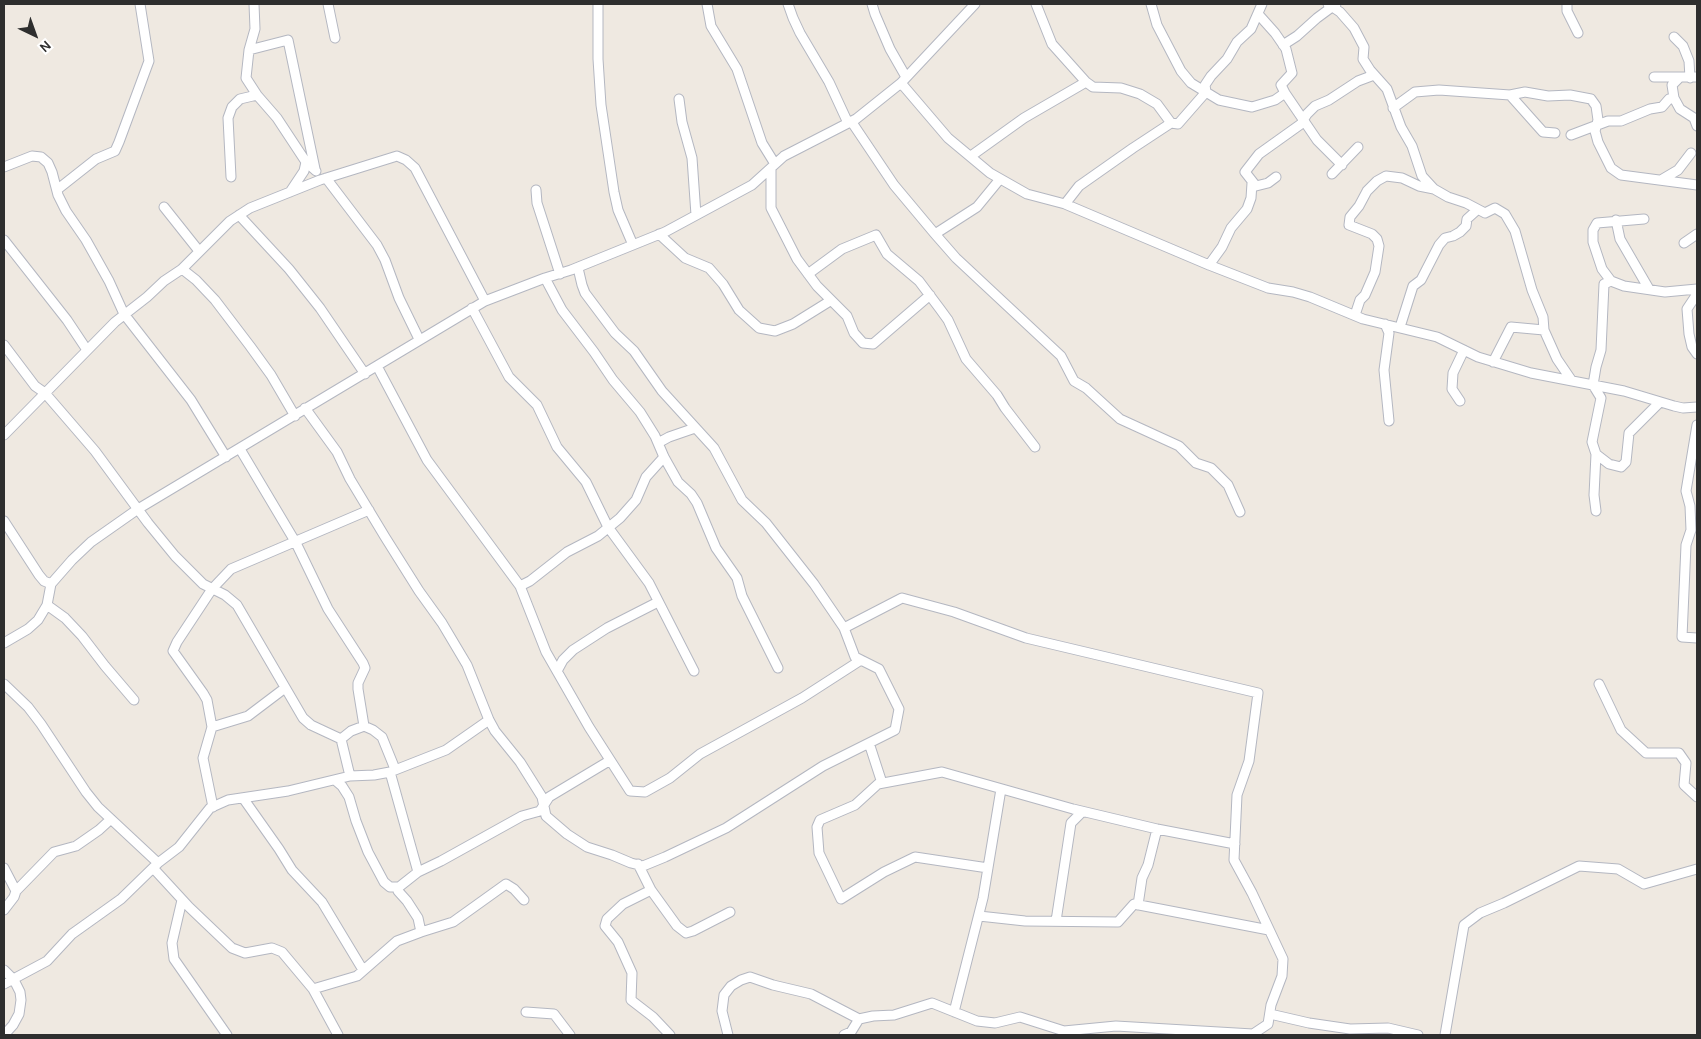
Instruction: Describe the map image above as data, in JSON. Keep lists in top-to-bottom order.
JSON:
{
  "north": "bottom right"
}
